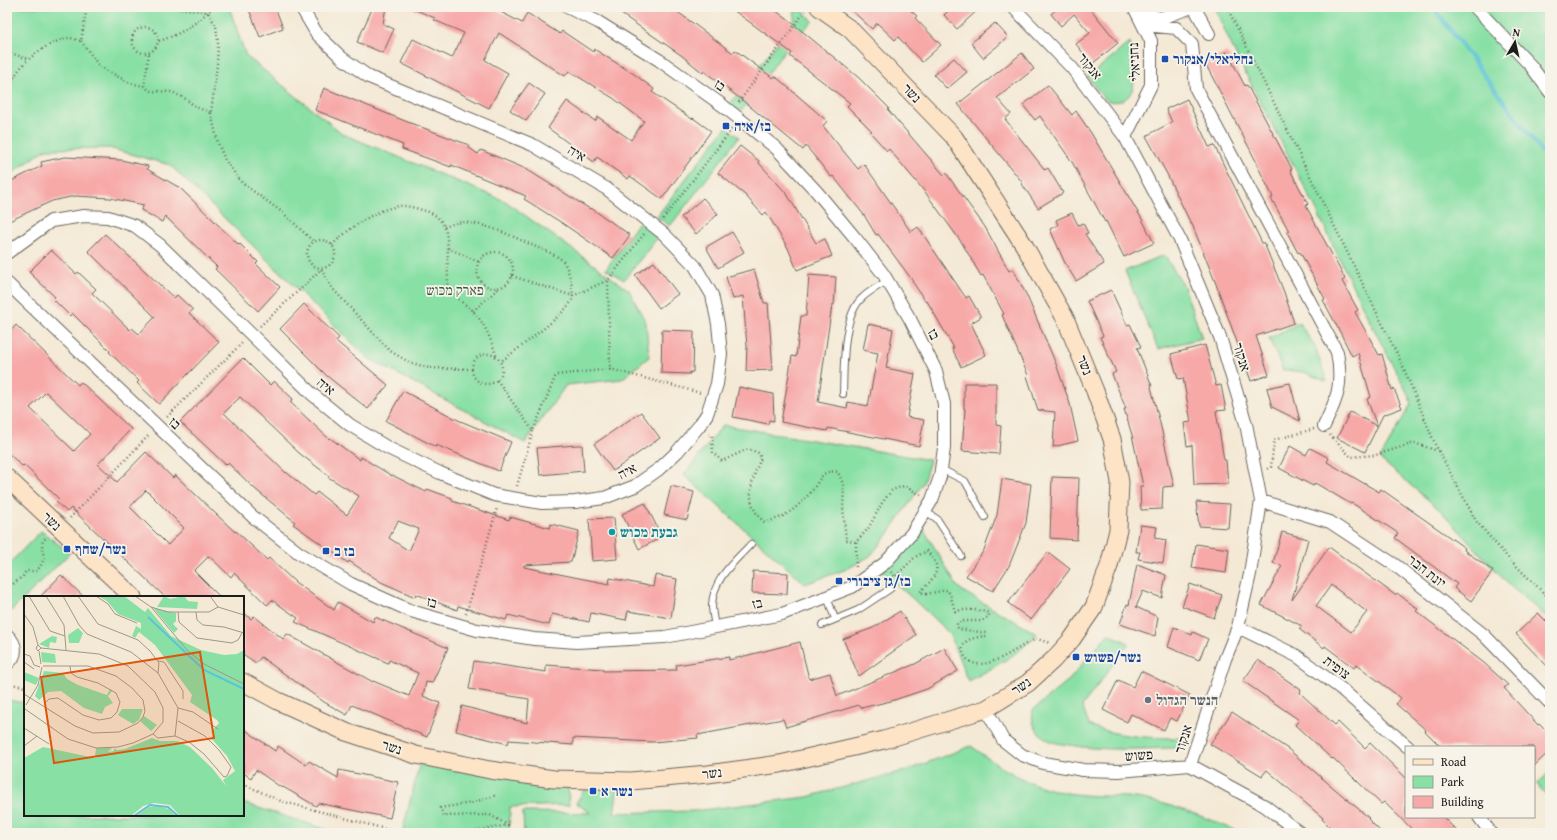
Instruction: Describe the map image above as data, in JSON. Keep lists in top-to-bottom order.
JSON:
{
  "streets": {
    "street": [
      "נחניאלי",
      "אנקור",
      "בז",
      "נשר",
      "איה",
      "יונת הבר",
      "צופית",
      "פשוש"
    ]
  },
  "crossings": [
    ["נחניאלי", "אנקור"],
    ["אנקור", "יונת הבר"],
    ["אנקור", "צופית"],
    ["אנקור", "פשוש"],
    ["נשר", "פשוש"]
  ],
  "parks": ["פארק מכוש"],
  "places": {
    "transit": [
      "נחליאלי/אנקור",
      "בז/איה",
      "נשר/שחף",
      "בז ב",
      "בז/גן ציבורי",
      "נשר/פשוש",
      "נשר א"
    ],
    "other": ["גבעת מכוש", "הנשר הגדול"]
  },
  "legend": ["Road", "Park", "Building"],
  "north": "top"
}
